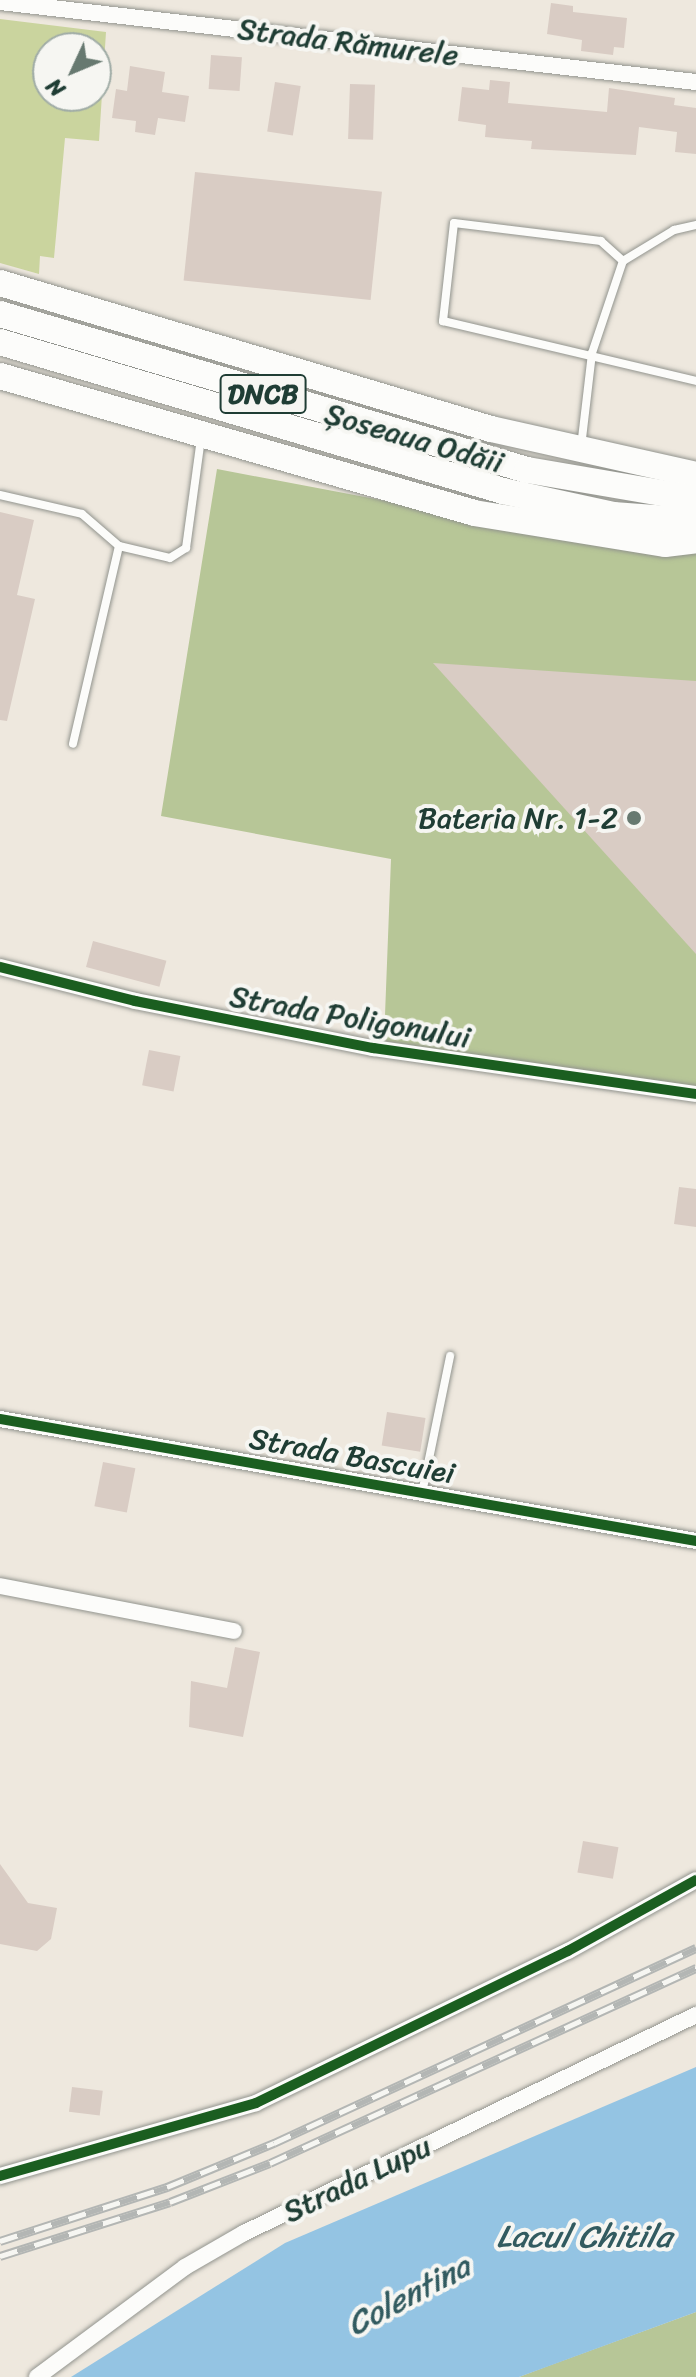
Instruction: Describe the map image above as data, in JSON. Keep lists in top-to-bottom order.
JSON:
{
  "streets": {
    "main road": ["DNCB", "Șoseaua Odăii"],
    "street": [
      "Strada Rămurele",
      "Strada Poligonului",
      "Strada Bascuiei",
      "Strada Lupu"
    ]
  },
  "water": ["Lacul Chitila", "Colentina"],
  "places": ["Bateria Nr. 1-2"],
  "north": "bottom left"
}
